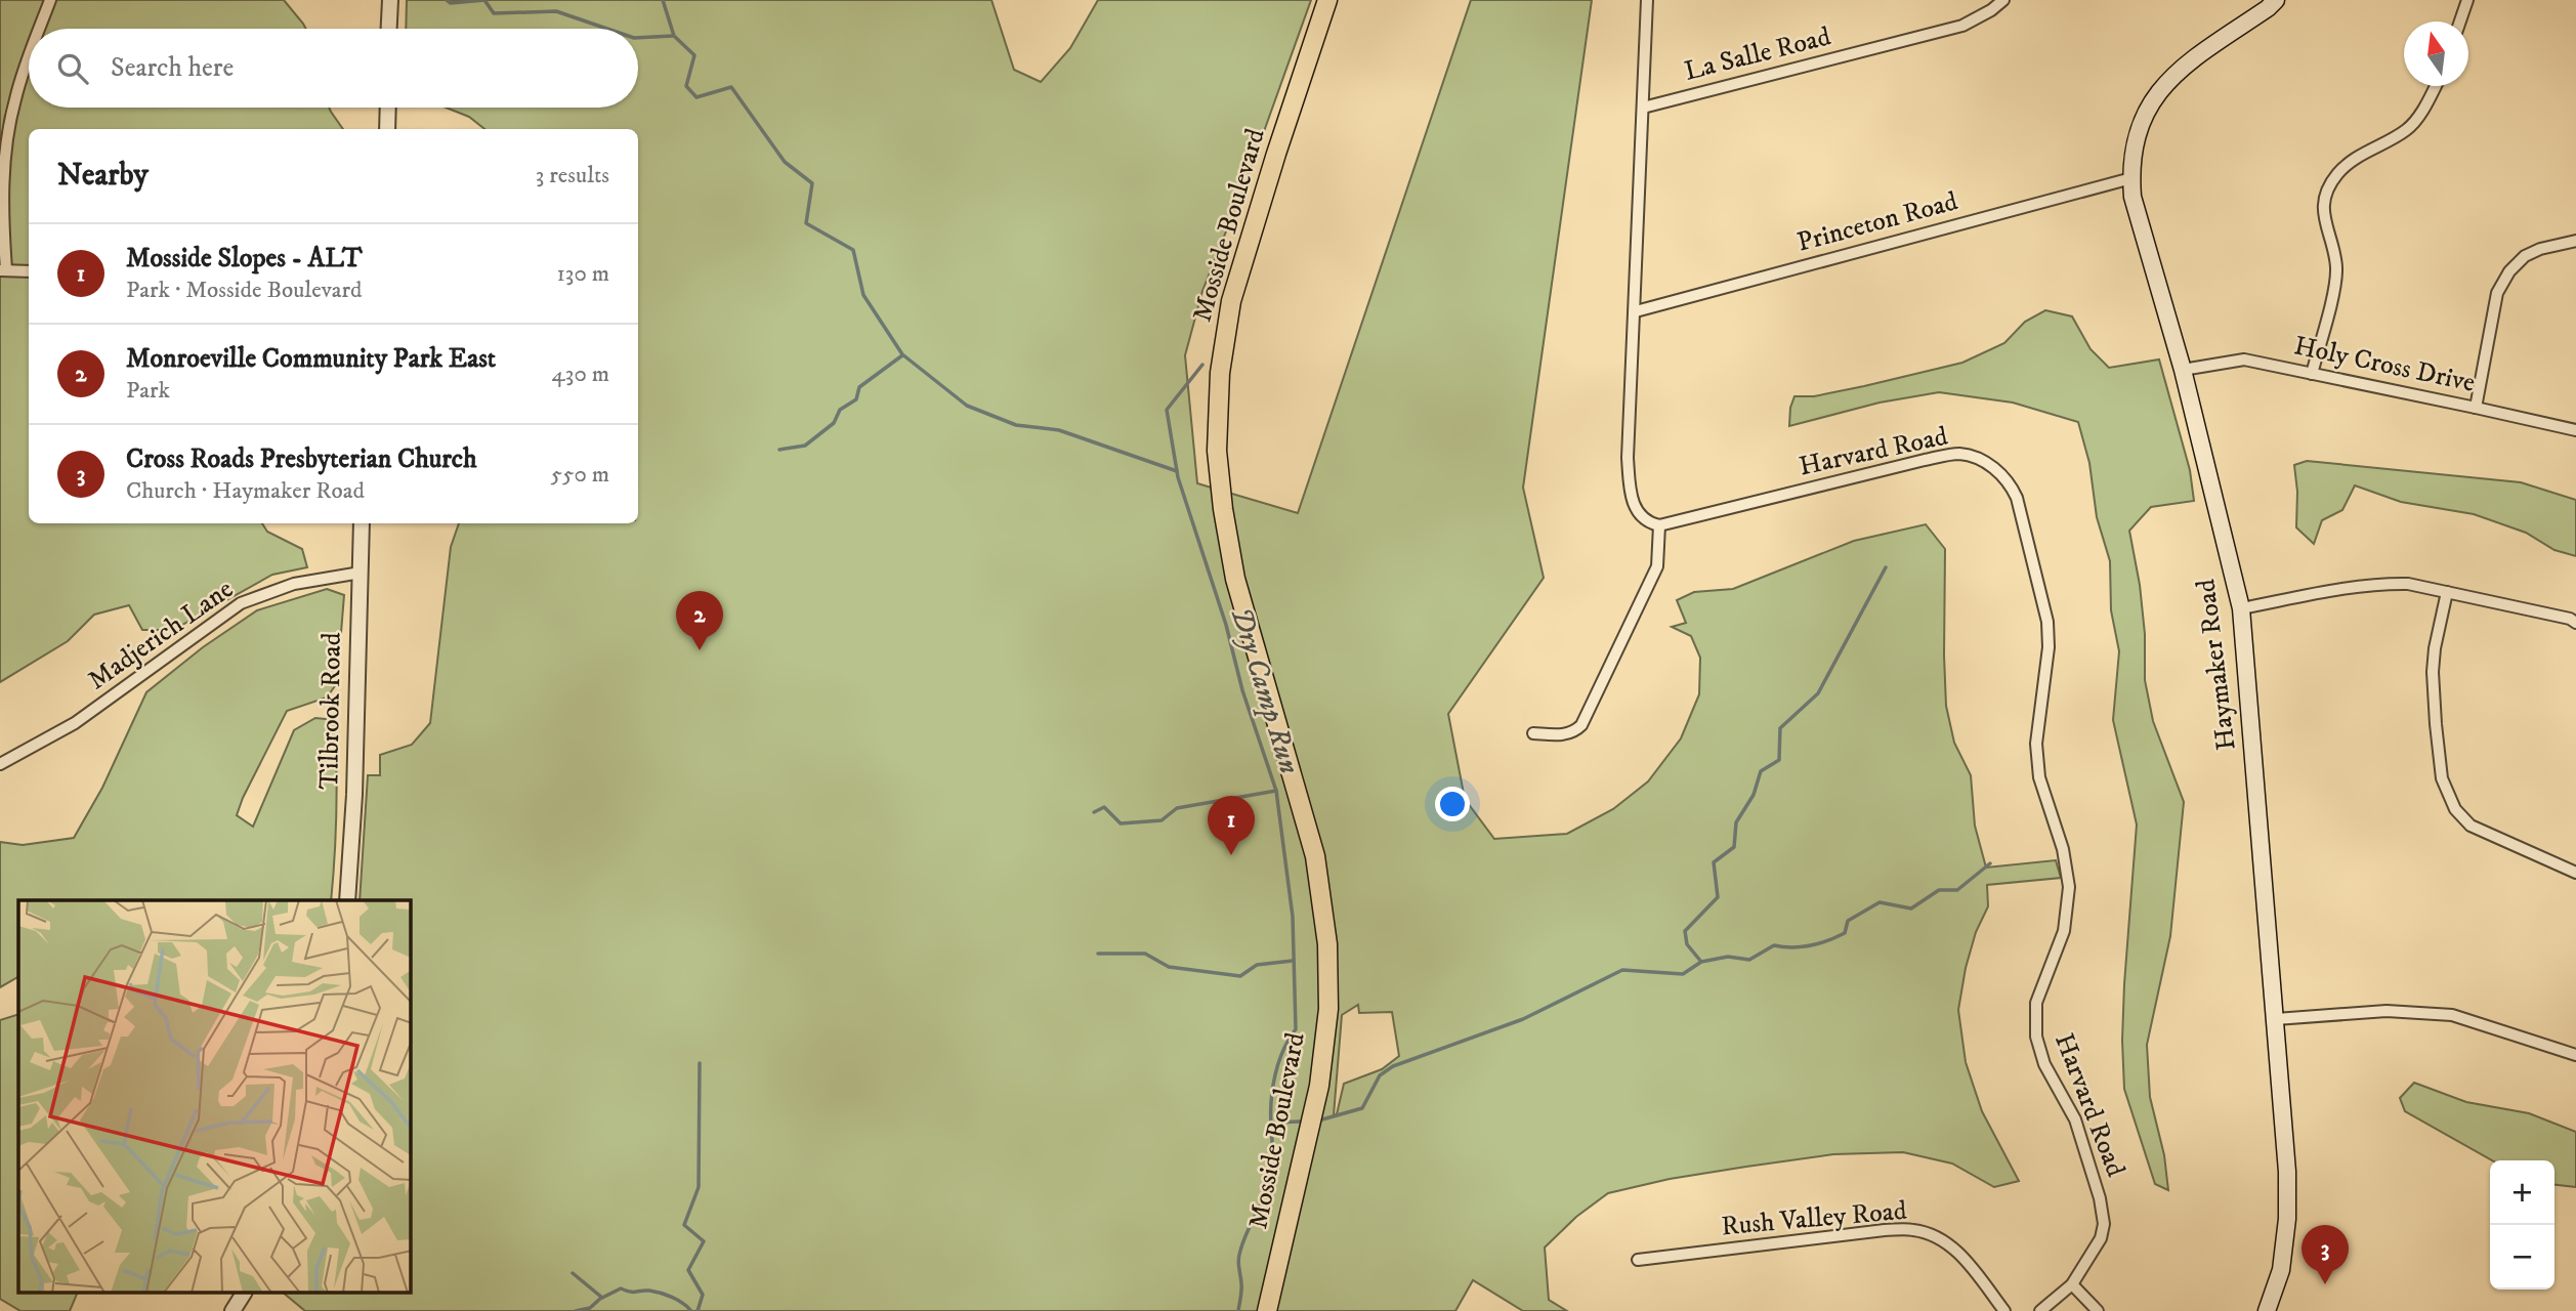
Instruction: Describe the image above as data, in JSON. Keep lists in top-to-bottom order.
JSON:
{
  "streets": {
    "main road": ["Mosside Boulevard", "Haymaker Road"],
    "street": [
      "La Salle Road",
      "Princeton Road",
      "Holy Cross Drive",
      "Harvard Road",
      "Madjerich Lane",
      "Tilbrook Road",
      "Rush Valley Road"
    ]
  },
  "crossings": [
    ["Princeton Road", "Haymaker Road"],
    ["Holy Cross Drive", "Haymaker Road"],
    ["Madjerich Lane", "Tilbrook Road"]
  ],
  "water": ["Dry Camp Run"],
  "north": "top",
  "page": {
    "search": "Search here",
    "heading": ["Nearby", "3 results"],
    "list": [
      {
        "mark": "1",
        "name": "Mosside Slopes - ALT",
        "note": "Park · Mosside Boulevard",
        "value": "130 m"
      },
      {
        "mark": "2",
        "name": "Monroeville Community Park East",
        "note": "Park",
        "value": "430 m"
      },
      {
        "mark": "3",
        "name": "Cross Roads Presbyterian Church",
        "note": "Church · Haymaker Road",
        "value": "550 m"
      }
    ],
    "pins": ["2", "1", "3"],
    "map_buttons": ["+", "−"]
  }
}
